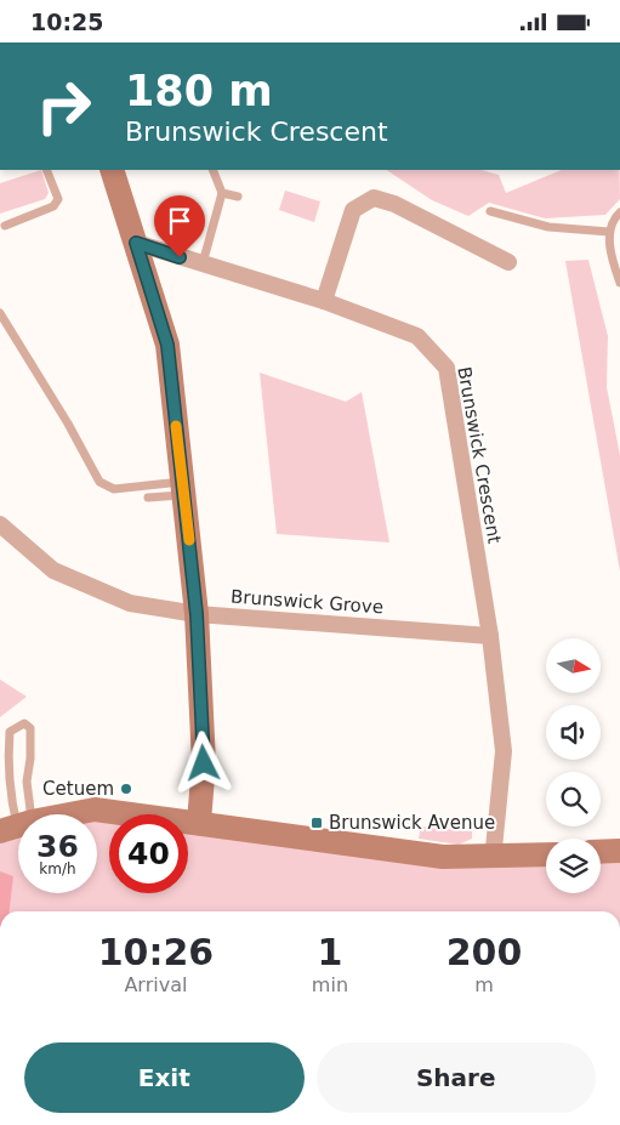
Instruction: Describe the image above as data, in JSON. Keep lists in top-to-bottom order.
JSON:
{
  "streets": {
    "street": ["Brunswick Crescent", "Brunswick Grove"]
  },
  "crossings": [
    ["Brunswick Crescent", "Brunswick Grove"]
  ],
  "places": {
    "other": ["Cetuem"],
    "transit": ["Brunswick Avenue"]
  },
  "north": "right",
  "page": {
    "status": "10:25",
    "turn": ["180 m", "Brunswick Crescent"],
    "speed": "36 km/h",
    "limit": "40",
    "eta": [
      "10:26",
      "Arrival",
      "1",
      "min",
      "200",
      "m"
    ],
    "buttons": ["Exit", "Share"]
  }
}
